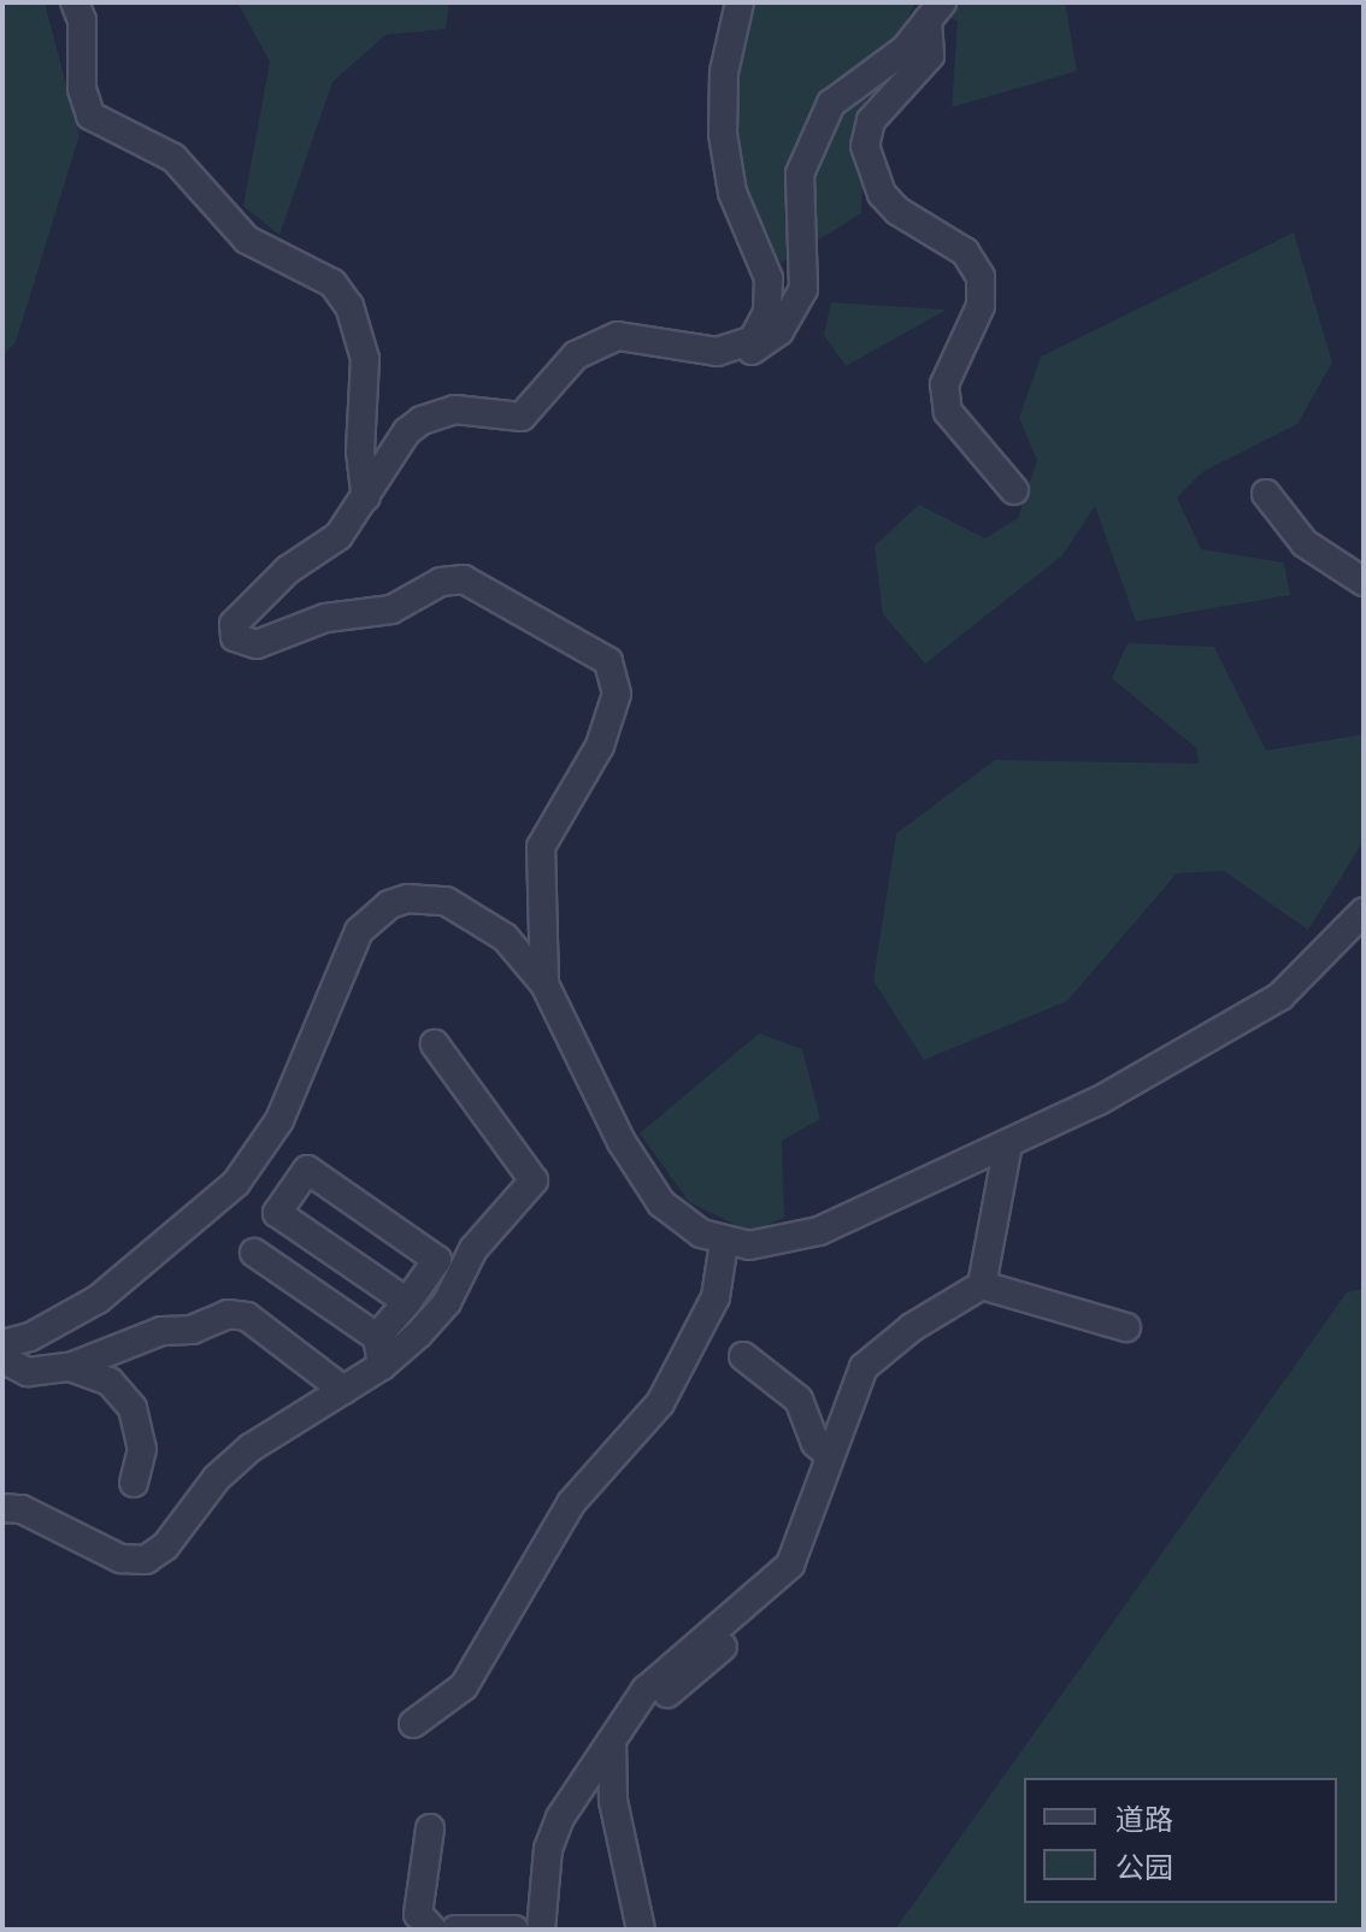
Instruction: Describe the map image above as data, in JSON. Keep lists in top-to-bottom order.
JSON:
{
  "legend": ["道路", "公园"]
}
